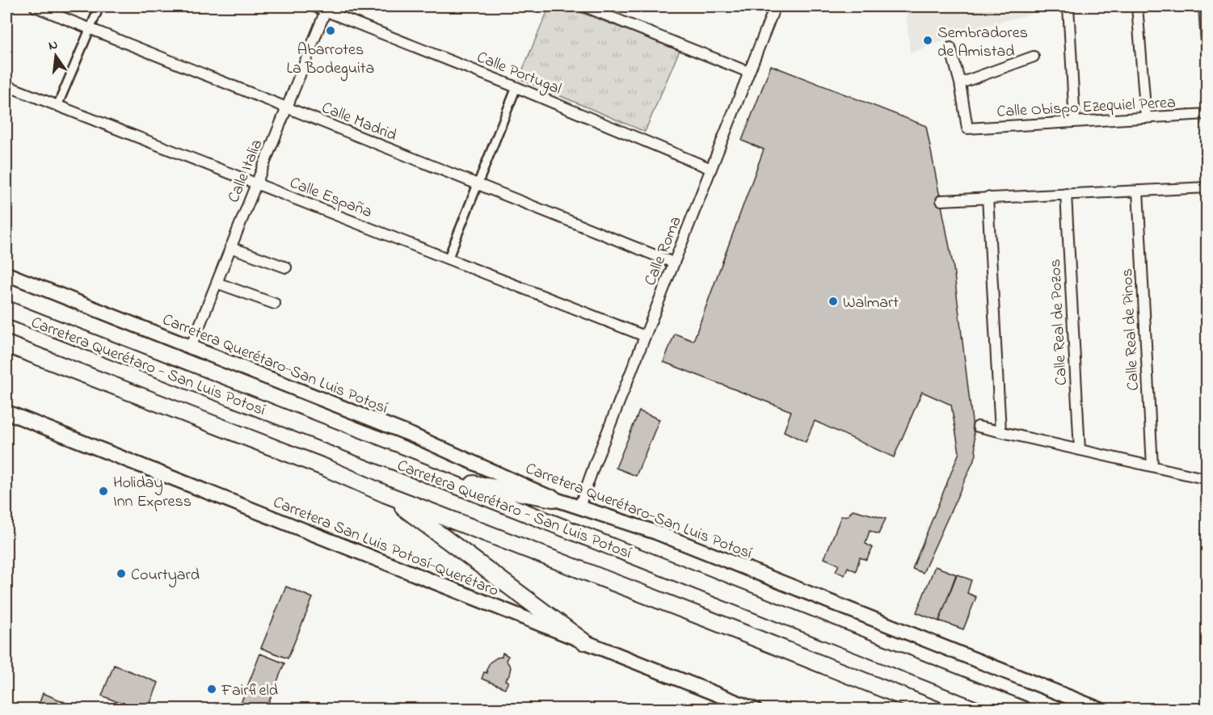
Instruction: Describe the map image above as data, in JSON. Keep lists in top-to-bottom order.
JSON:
{
  "streets": {
    "highway": ["Carretera Querétaro - San Luis Potosí"],
    "main road": ["Carretera Querétaro-San Luis Potosí", "Carretera San Luis Potosí-Querétaro"],
    "street": [
      "Calle Portugal",
      "Calle Obispo Ezequiel Perea",
      "Calle Madrid",
      "Calle Italia",
      "Calle España",
      "Calle Roma",
      "Calle Real de Pozos",
      "Calle Real de Pinos"
    ]
  },
  "crossings": [
    ["Calle Portugal", "Calle Italia"],
    ["Calle Portugal", "Calle Roma"],
    ["Calle Madrid", "Calle Italia"],
    ["Calle Madrid", "Calle Roma"],
    ["Calle Italia", "Calle España"],
    ["Calle Italia", "Carretera Querétaro-San Luis Potosí"],
    ["Calle España", "Calle Roma"],
    ["Calle Roma", "Carretera Querétaro-San Luis Potosí"]
  ],
  "places": [
    "Abarrotes La Bodeguita",
    "Sembradores de Amistad",
    "Walmart",
    "Holiday Inn Express",
    "Courtyard",
    "Fairfield"
  ],
  "north": "top"
}
